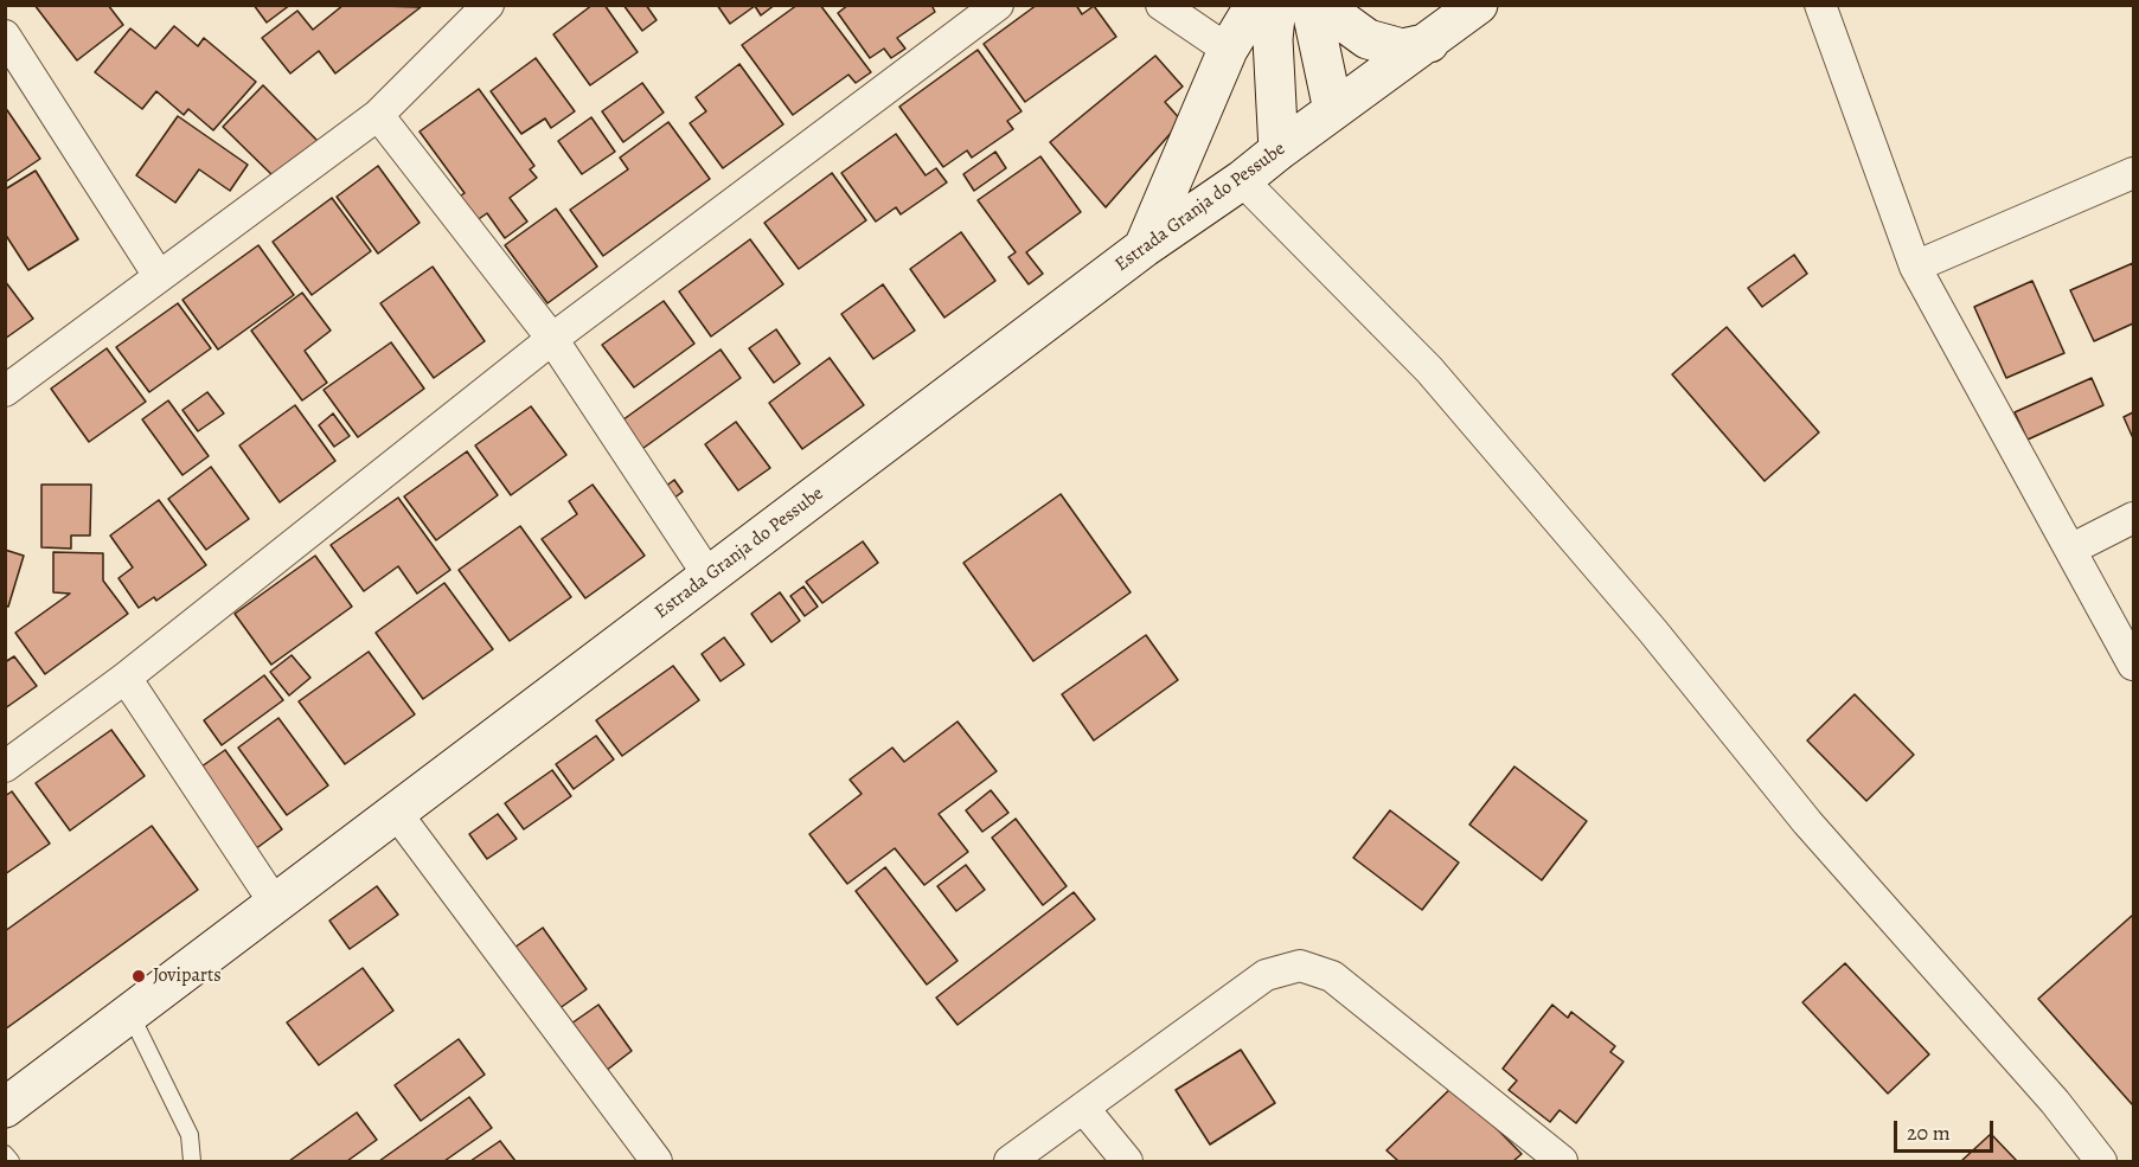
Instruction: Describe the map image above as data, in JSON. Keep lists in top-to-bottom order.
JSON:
{
  "streets": {
    "main road": ["Estrada Granja do Pessube"]
  },
  "places": ["Joviparts"],
  "scale_bar": "20 m"
}
